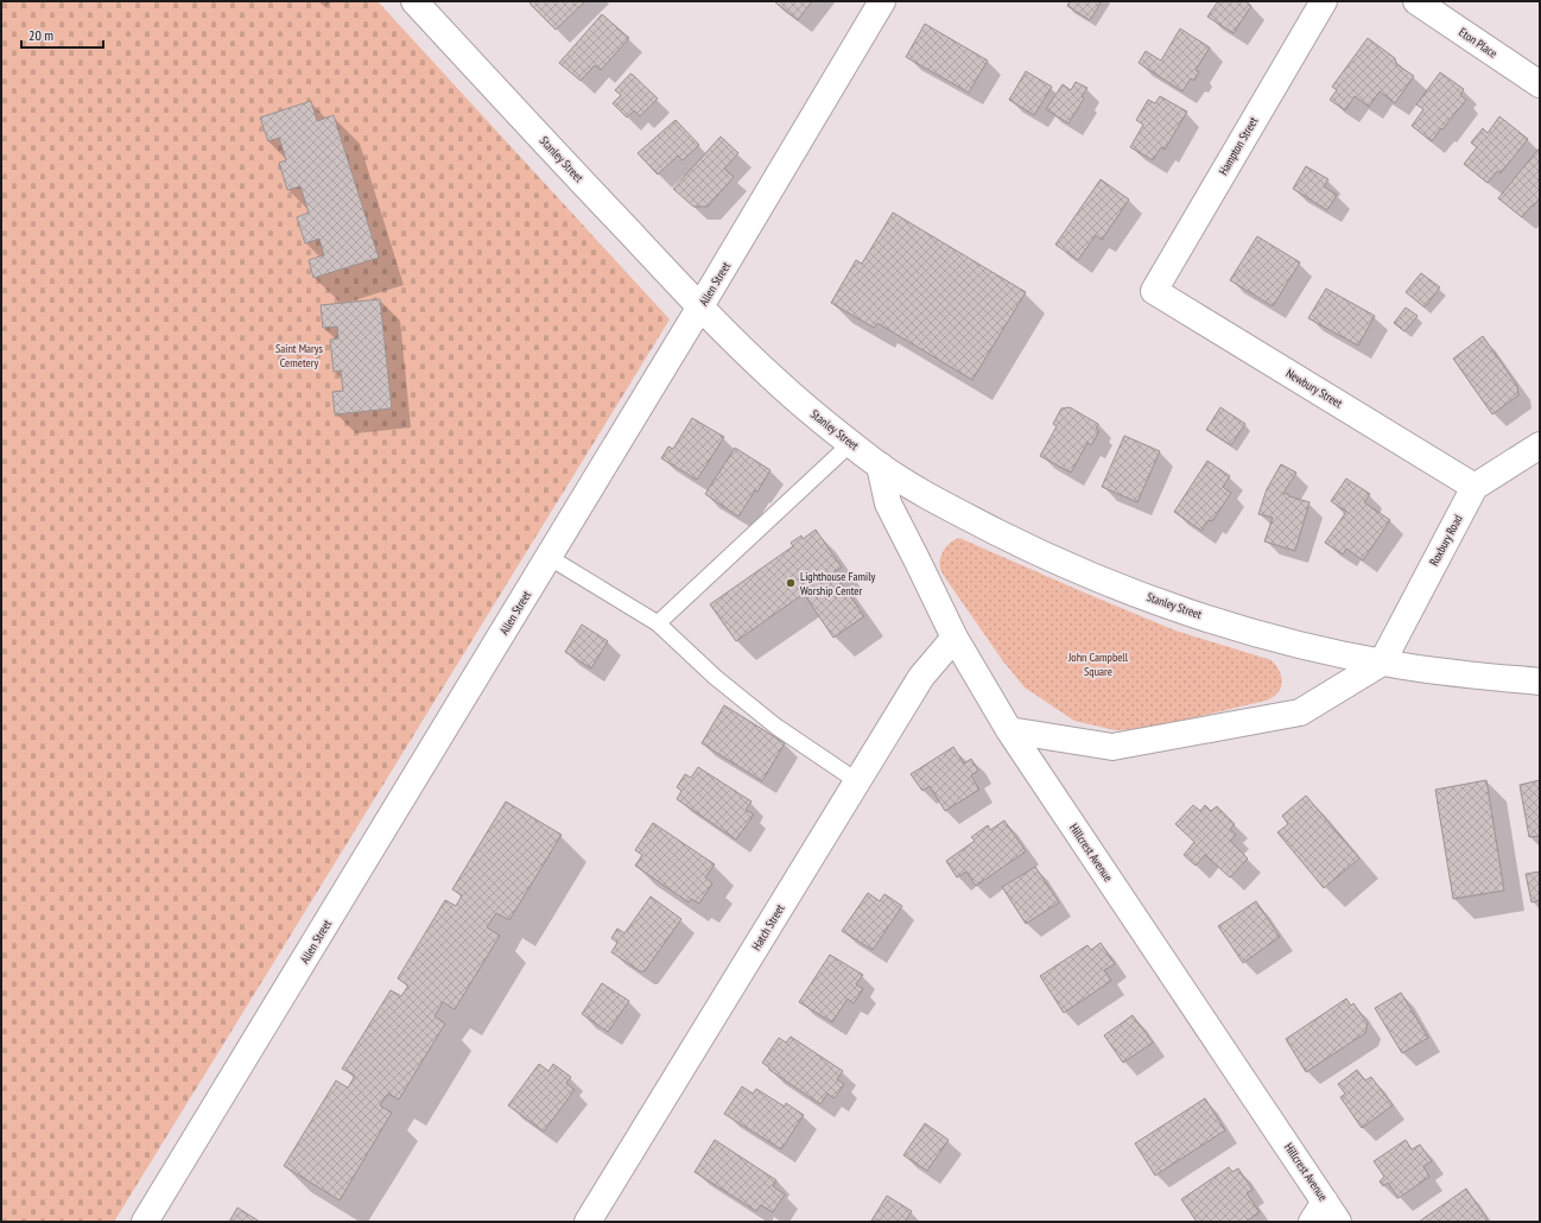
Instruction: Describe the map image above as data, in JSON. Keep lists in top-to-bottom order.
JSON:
{
  "streets": {
    "street": [
      "Eton Place",
      "Hampton Street",
      "Stanley Street",
      "Allen Street",
      "Newbury Street",
      "Roxbury Road",
      "Hillcrest Avenue",
      "Hatch Street"
    ]
  },
  "crossings": [
    ["Hampton Street", "Newbury Street"],
    ["Stanley Street", "Allen Street"],
    ["Stanley Street", "Roxbury Road"],
    ["Stanley Street", "Hillcrest Avenue"],
    ["Newbury Street", "Roxbury Road"],
    ["Hillcrest Avenue", "Hatch Street"]
  ],
  "parks": ["Saint Marys Cemetery", "John Campbell Square"],
  "places": ["Lighthouse Family Worship Center"],
  "scale_bar": "20 m"
}
